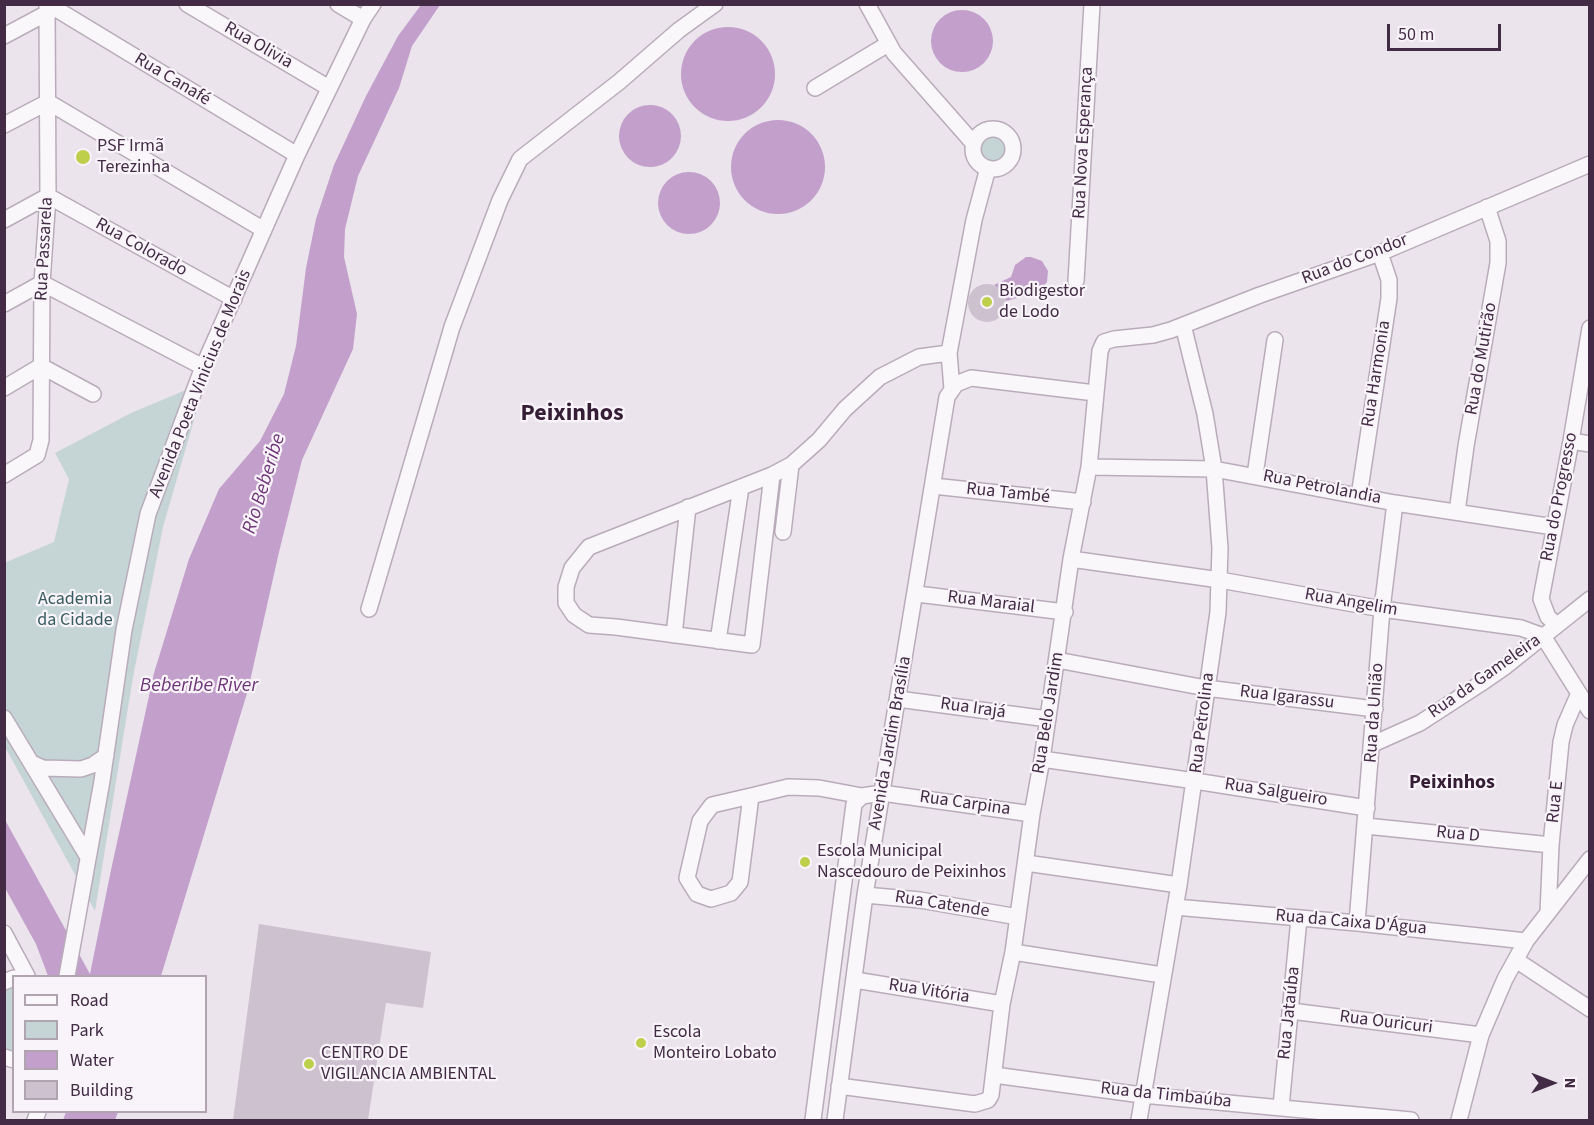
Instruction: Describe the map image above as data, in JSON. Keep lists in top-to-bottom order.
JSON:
{
  "streets": {
    "street": [
      "Rua Olivia",
      "Rua Canafé",
      "Rua Nova Esperança",
      "Rua Colorado",
      "Rua Passarela",
      "Rua do Condor",
      "Rua do Mutirão",
      "Rua Harmonia",
      "Avenida Poeta Vinicius de Morais",
      "Rua Petrolandia",
      "Rua També",
      "Rua do Progresso",
      "Rua Maraial",
      "Rua Angelim",
      "Rua da Gameleira",
      "Rua Igarassu",
      "Rua Irajá",
      "Rua Belo Jardim",
      "Rua da União",
      "Rua Petrolina",
      "Avenida Jardim Brasília",
      "Rua Salgueiro",
      "Rua E",
      "Rua Carpina",
      "Rua D",
      "Rua Catende",
      "Rua da Caixa D'Água",
      "Rua Vitória",
      "Rua Jataúba",
      "Rua Ouricuri",
      "Rua da Timbaúba"
    ]
  },
  "crossings": [
    ["Rua Olivia", "Avenida Poeta Vinicius de Morais"],
    ["Rua Canafé", "Rua Passarela"],
    ["Rua Canafé", "Avenida Poeta Vinicius de Morais"],
    ["Rua Colorado", "Rua Passarela"],
    ["Rua Colorado", "Avenida Poeta Vinicius de Morais"],
    ["Rua do Condor", "Rua do Mutirão"],
    ["Rua do Condor", "Rua Harmonia"],
    ["Rua do Condor", "Rua Belo Jardim"],
    ["Rua do Condor", "Rua Petrolina"],
    ["Rua do Mutirão", "Rua Petrolandia"],
    ["Rua Harmonia", "Rua Petrolandia"],
    ["Rua Petrolandia", "Rua do Progresso"],
    ["Rua Petrolandia", "Rua Belo Jardim"],
    ["Rua Petrolandia", "Rua da União"],
    ["Rua Petrolandia", "Rua Petrolina"],
    ["Rua També", "Rua Belo Jardim"],
    ["Rua També", "Avenida Jardim Brasília"],
    ["Rua do Progresso", "Rua da Gameleira"],
    ["Rua Maraial", "Rua Belo Jardim"],
    ["Rua Maraial", "Avenida Jardim Brasília"],
    ["Rua Angelim", "Rua da Gameleira"],
    ["Rua Angelim", "Rua Belo Jardim"],
    ["Rua Angelim", "Rua da União"],
    ["Rua Angelim", "Rua Petrolina"],
    ["Rua da Gameleira", "Rua da União"],
    ["Rua Igarassu", "Rua Belo Jardim"],
    ["Rua Igarassu", "Rua da União"],
    ["Rua Igarassu", "Rua Petrolina"],
    ["Rua Irajá", "Rua Belo Jardim"],
    ["Rua Irajá", "Avenida Jardim Brasília"],
    ["Rua Belo Jardim", "Avenida Jardim Brasília"],
    ["Rua Belo Jardim", "Rua Salgueiro"],
    ["Rua Belo Jardim", "Rua Carpina"],
    ["Rua Belo Jardim", "Rua Catende"],
    ["Rua Belo Jardim", "Rua Vitória"],
    ["Rua Belo Jardim", "Rua da Timbaúba"],
    ["Rua da União", "Rua Salgueiro"],
    ["Rua da União", "Rua D"],
    ["Rua da União", "Rua da Caixa D'Água"],
    ["Rua Petrolina", "Rua Salgueiro"],
    ["Rua Petrolina", "Rua da Caixa D'Água"],
    ["Rua Petrolina", "Rua da Timbaúba"],
    ["Avenida Jardim Brasília", "Rua Carpina"],
    ["Avenida Jardim Brasília", "Rua Catende"],
    ["Avenida Jardim Brasília", "Rua Vitória"],
    ["Rua E", "Rua D"],
    ["Rua da Caixa D'Água", "Rua Jataúba"],
    ["Rua Jataúba", "Rua Ouricuri"],
    ["Rua Jataúba", "Rua da Timbaúba"]
  ],
  "districts": ["Peixinhos", "Peixinhos"],
  "water": ["Rio Beberibe", "Beberibe River"],
  "parks": ["Academia da Cidade"],
  "places": [
    "PSF Irmã Terezinha",
    "Biodigestor de Lodo",
    "Escola Municipal Nascedouro de Peixinhos",
    "Escola Monteiro Lobato",
    "CENTRO DE VIGILANCIA AMBIENTAL"
  ],
  "legend": [
    "Road",
    "Park",
    "Water",
    "Building"
  ],
  "scale_bar": "50 m",
  "north": "right"
}
